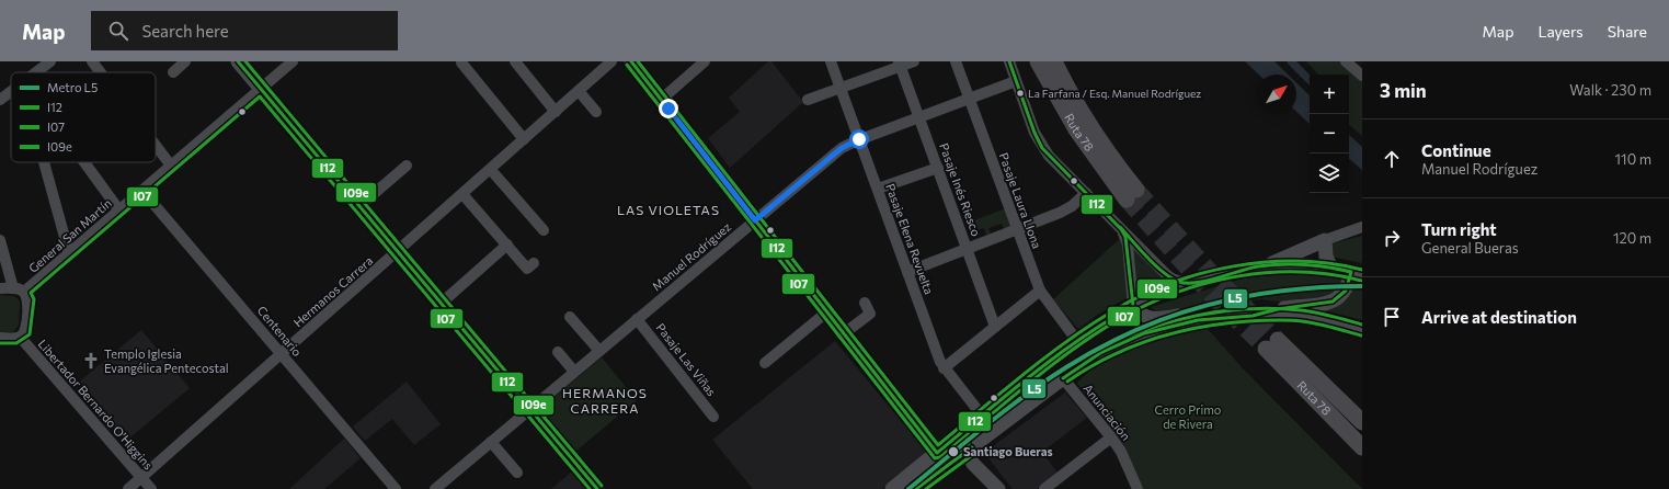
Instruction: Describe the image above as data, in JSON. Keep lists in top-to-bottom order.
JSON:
{
  "streets": {
    "highway": ["Ruta 78"],
    "street": [
      "Pasaje Inés Riesco",
      "Pasaje Laura Llona",
      "General San Martín",
      "Pasaje Elena Revuelta",
      "Manuel Rodríguez",
      "Hermanos Carrera",
      "Centenario",
      "Pasaje Las Viñas",
      "Libertador Bernardo O'Higgins",
      "Anunciación"
    ]
  },
  "crossings": [
    ["Pasaje Inés Riesco", "Manuel Rodríguez"],
    ["Pasaje Laura Llona", "Manuel Rodríguez"],
    ["General San Martín", "Centenario"],
    ["Pasaje Elena Revuelta", "Manuel Rodríguez"],
    ["Manuel Rodríguez", "Pasaje Las Viñas"],
    ["Hermanos Carrera", "Centenario"],
    ["Hermanos Carrera", "Libertador Bernardo O'Higgins"]
  ],
  "districts": ["LAS VIOLETAS", "HERMANOS CARRERA"],
  "parks": ["Cerro Primo de Rivera"],
  "places": {
    "other": ["La Farfana / Esq. Manuel Rodríguez", "Santiago Bueras"],
    "church": ["Templo Iglesia Evangélica Pentecostal"]
  },
  "lines": [
    "transit line I12",
    "transit line I09e",
    "transit line I07",
    "metro line L5"
  ],
  "legend": [
    "Metro L5",
    "I12",
    "I07",
    "I09e"
  ],
  "north": "top right",
  "page": {
    "header": "Map",
    "search": "Search here",
    "nav": ["Map", "Layers", "Share"],
    "heading": ["3 min", "Walk · 230 m"],
    "map_buttons": ["+", "−"],
    "list": [
      ["Continue", "Manuel Rodríguez", "110 m"],
      ["Turn right", "General Bueras", "120 m"],
      "Arrive at destination"
    ]
  }
}
